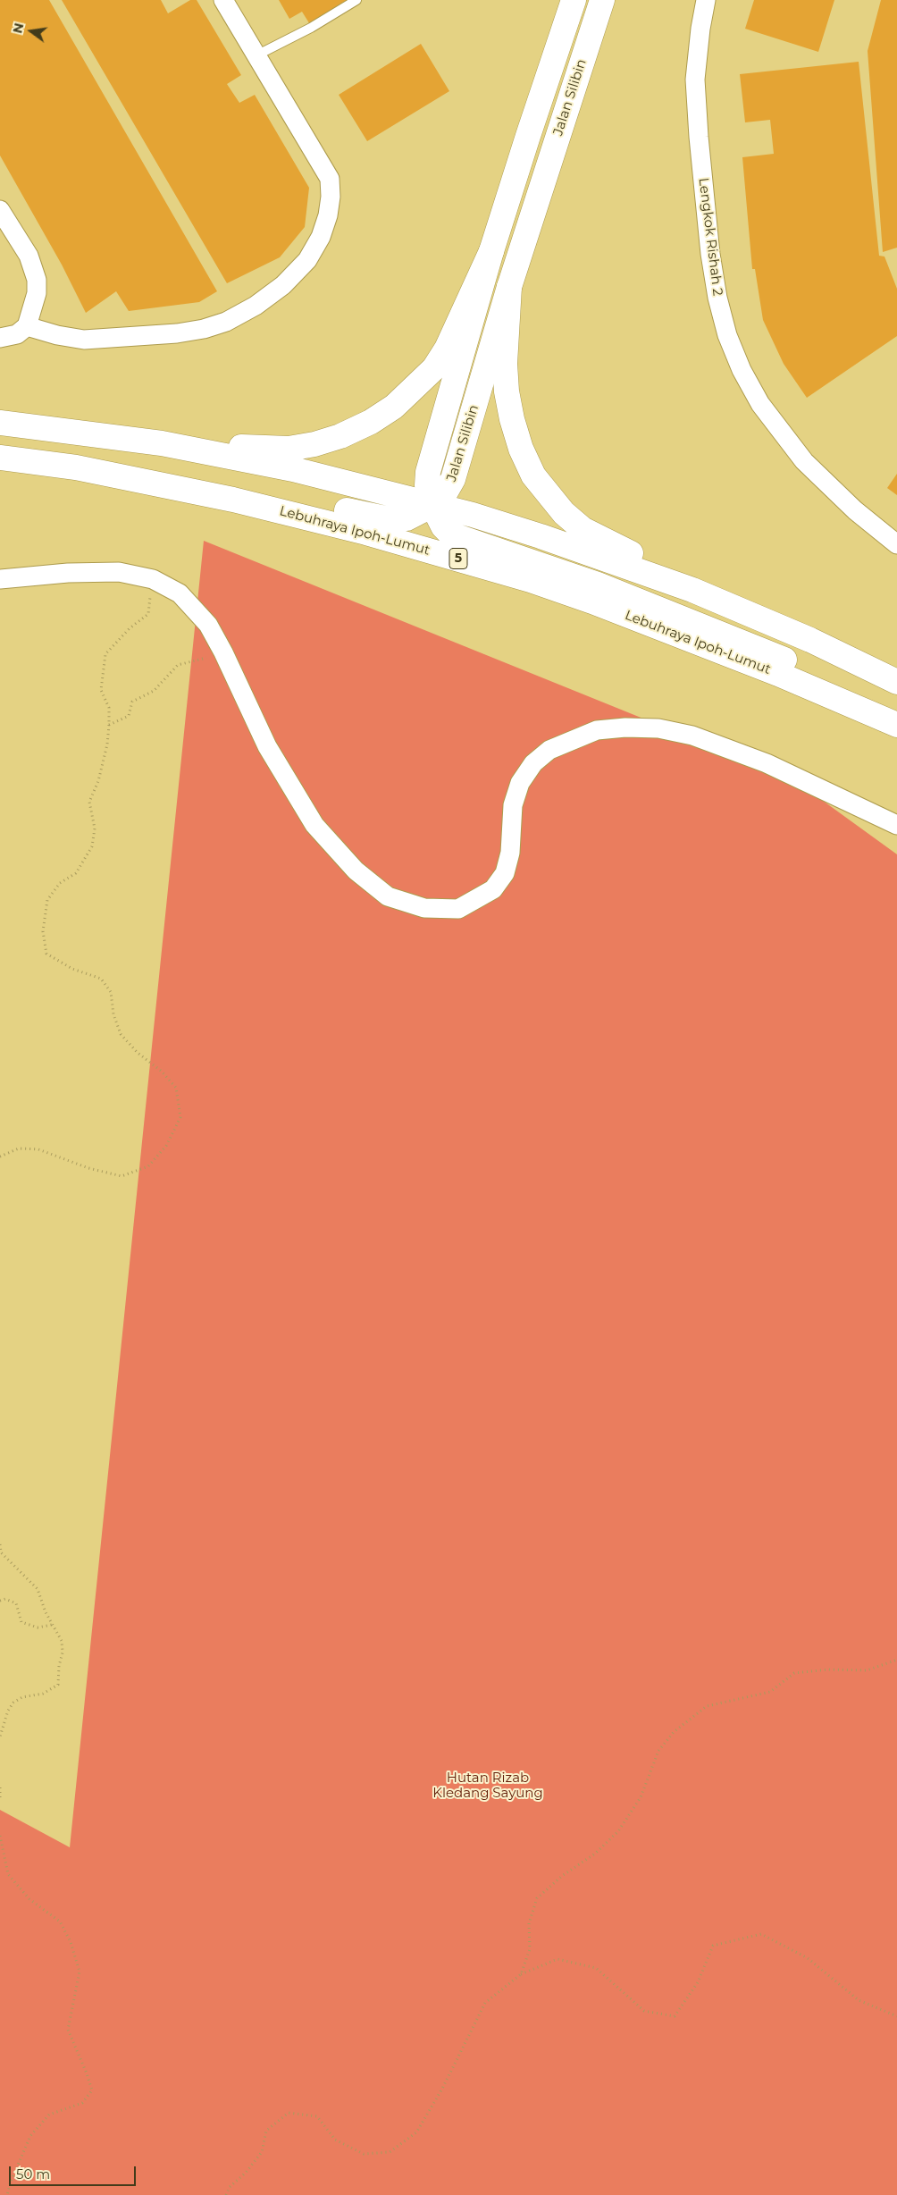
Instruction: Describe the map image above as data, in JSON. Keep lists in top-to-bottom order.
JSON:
{
  "streets": {
    "main road": ["Jalan Silibin", "Lebuhraya Ipoh-Lumut", "5"],
    "street": ["Lengkok Rishah 2"]
  },
  "parks": ["Hutan Rizab Kledang Sayung"],
  "scale_bar": "50 m",
  "north": "left"
}
